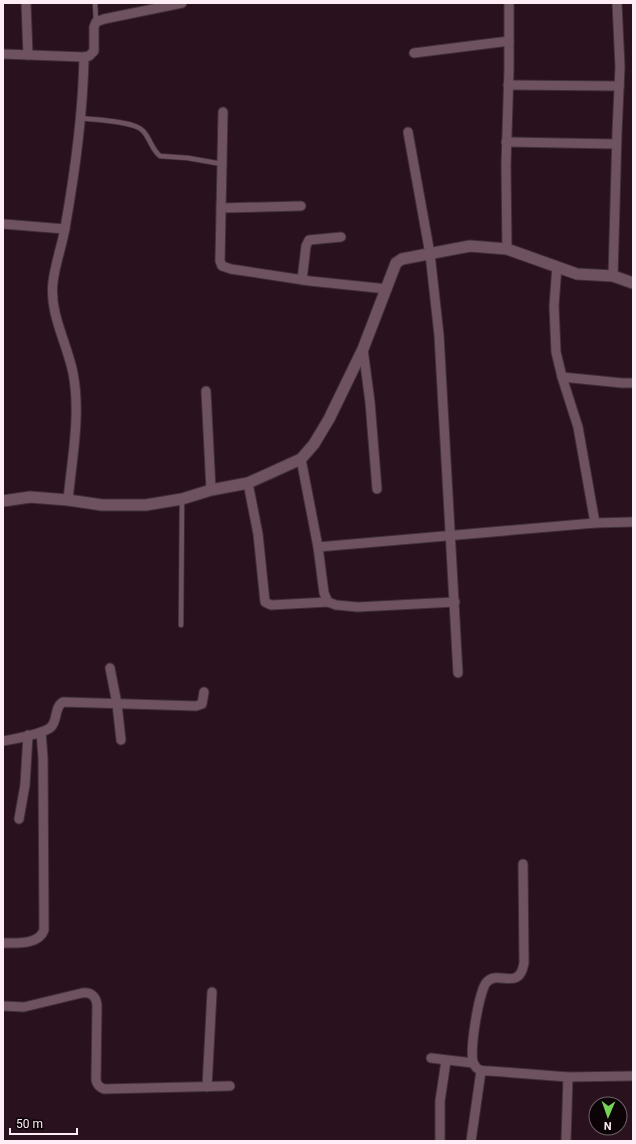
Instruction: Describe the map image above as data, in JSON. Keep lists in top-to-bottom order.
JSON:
{
  "scale_bar": "50 m",
  "north": "bottom"
}
